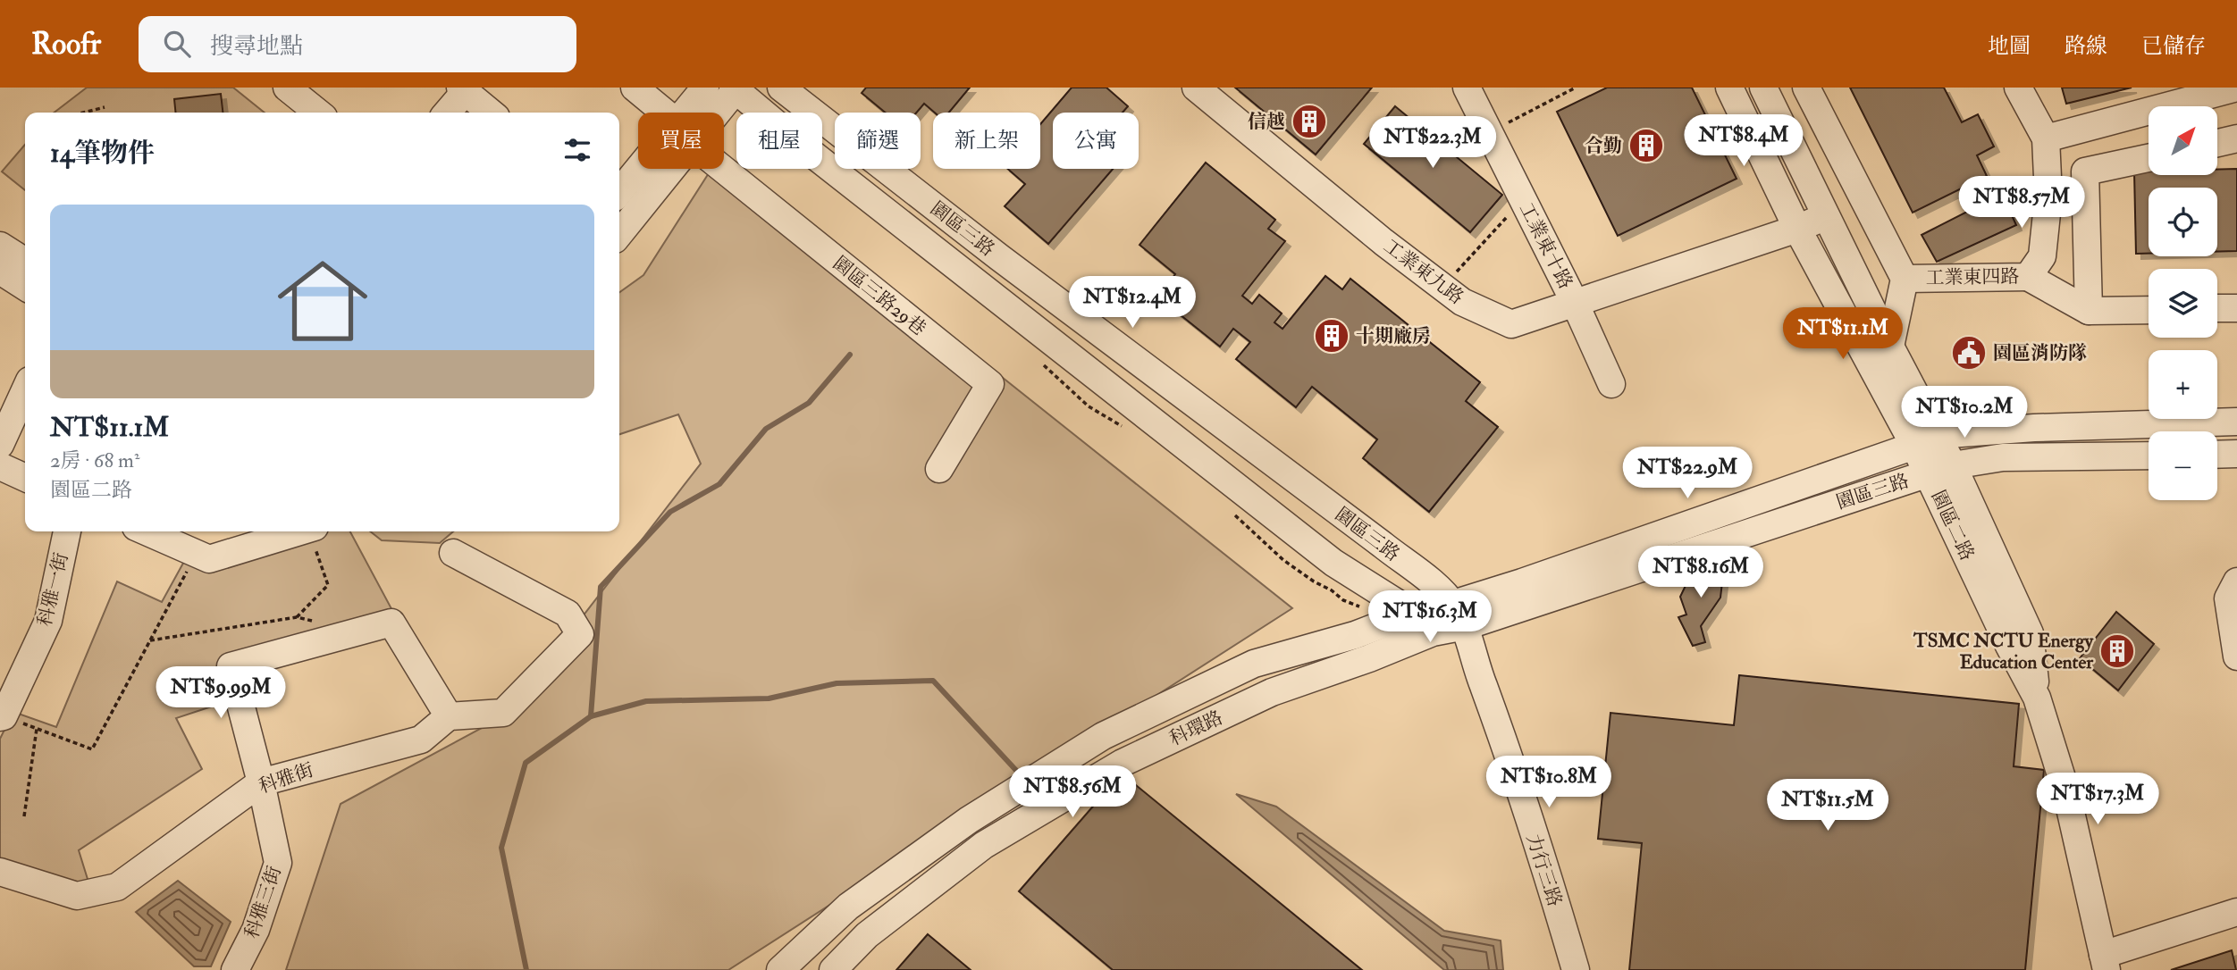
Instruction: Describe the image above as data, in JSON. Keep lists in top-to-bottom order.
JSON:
{
  "streets": {
    "street": [
      "園區三路",
      "工業東十路",
      "工業東九路",
      "工業東四路",
      "園區三路29巷",
      "園區二路",
      "科雅一街",
      "科環路",
      "科雅街",
      "力行三路",
      "科雅三街"
    ]
  },
  "crossings": [
    ["園區三路", "園區二路"],
    ["園區三路", "科環路"],
    ["園區三路", "力行三路"],
    ["工業東十路", "工業東九路"],
    ["工業東九路", "園區二路"],
    ["科環路", "力行三路"],
    ["科雅街", "科雅三街"]
  ],
  "places": {
    "building": [
      "信越",
      "合勤",
      "十期廠房",
      "TSMC NCTU Energy Education Center"
    ],
    "public building": ["園區消防隊"]
  },
  "north": "top right",
  "page": {
    "header": "Roofr",
    "search": "搜尋地點",
    "nav": ["地圖", "路線", "已儲存"],
    "map_buttons": ["+", "−"],
    "chip": [
      "買屋",
      "租屋",
      "篩選",
      "新上架",
      "公寓"
    ],
    "heading": "14筆物件",
    "price": [
      "NT$8.4M",
      "NT$22.3M",
      "NT$8.57M",
      "NT$12.4M",
      "NT$11.1M",
      "NT$10.2M",
      "NT$22.9M",
      "NT$8.16M",
      "NT$16.3M",
      "NT$9.99M",
      "NT$10.8M",
      "NT$8.56M",
      "NT$17.3M",
      "NT$11.5M"
    ],
    "list": [
      {
        "name": "NT$11.1M",
        "note": "2房 · 68 m² · 園區二路"
      }
    ]
  }
}
